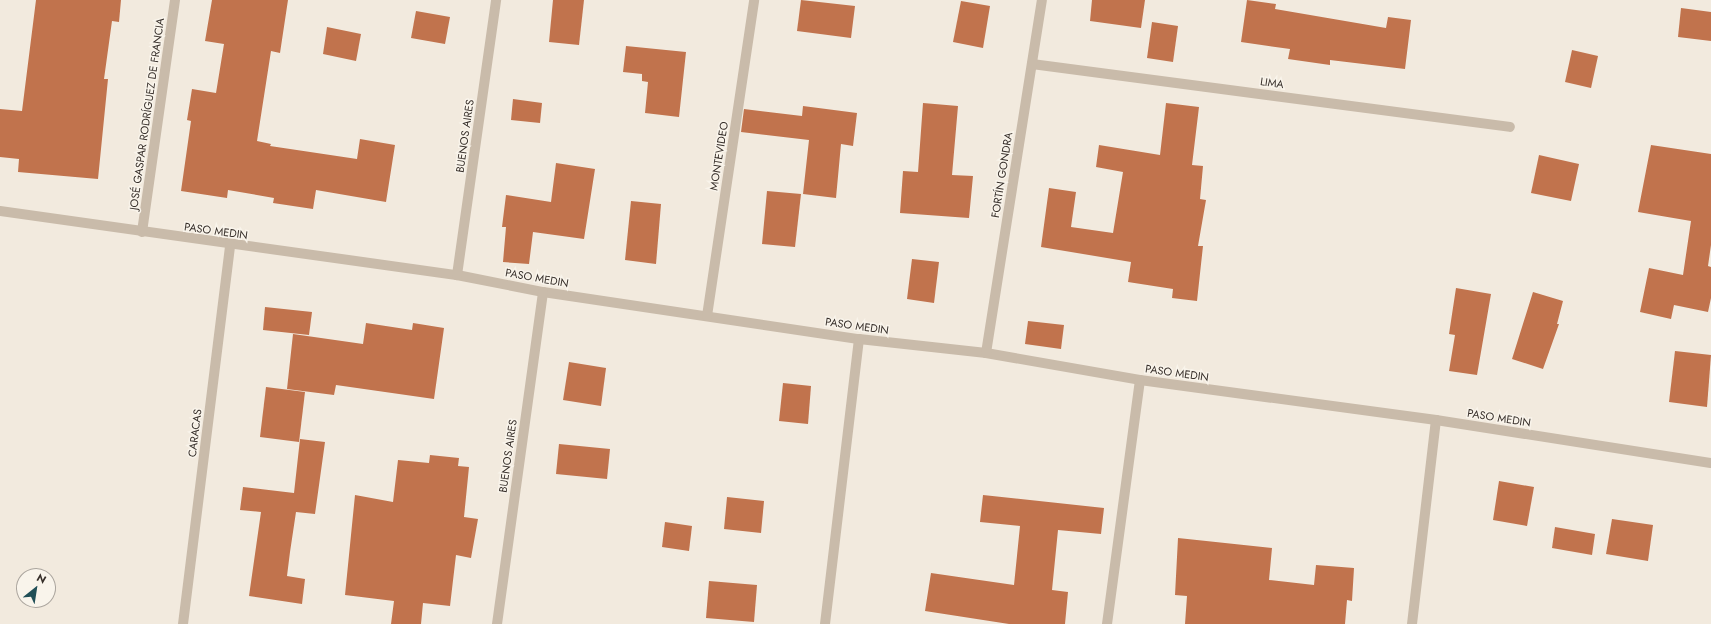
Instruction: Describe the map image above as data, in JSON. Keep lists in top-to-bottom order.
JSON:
{
  "streets": {
    "street": [
      "LIMA",
      "JOSÉ GASPAR RODRÍGUEZ DE FRANCIA",
      "BUENOS AIRES",
      "MONTEVIDEO",
      "FORTÍN GONDRA",
      "PASO MEDIN",
      "CARACAS"
    ]
  },
  "crossings": [
    ["LIMA", "FORTÍN GONDRA"],
    ["JOSÉ GASPAR RODRÍGUEZ DE FRANCIA", "PASO MEDIN"],
    ["BUENOS AIRES", "PASO MEDIN"],
    ["MONTEVIDEO", "PASO MEDIN"],
    ["FORTÍN GONDRA", "PASO MEDIN"],
    ["PASO MEDIN", "CARACAS"]
  ],
  "north": "top right"
}
